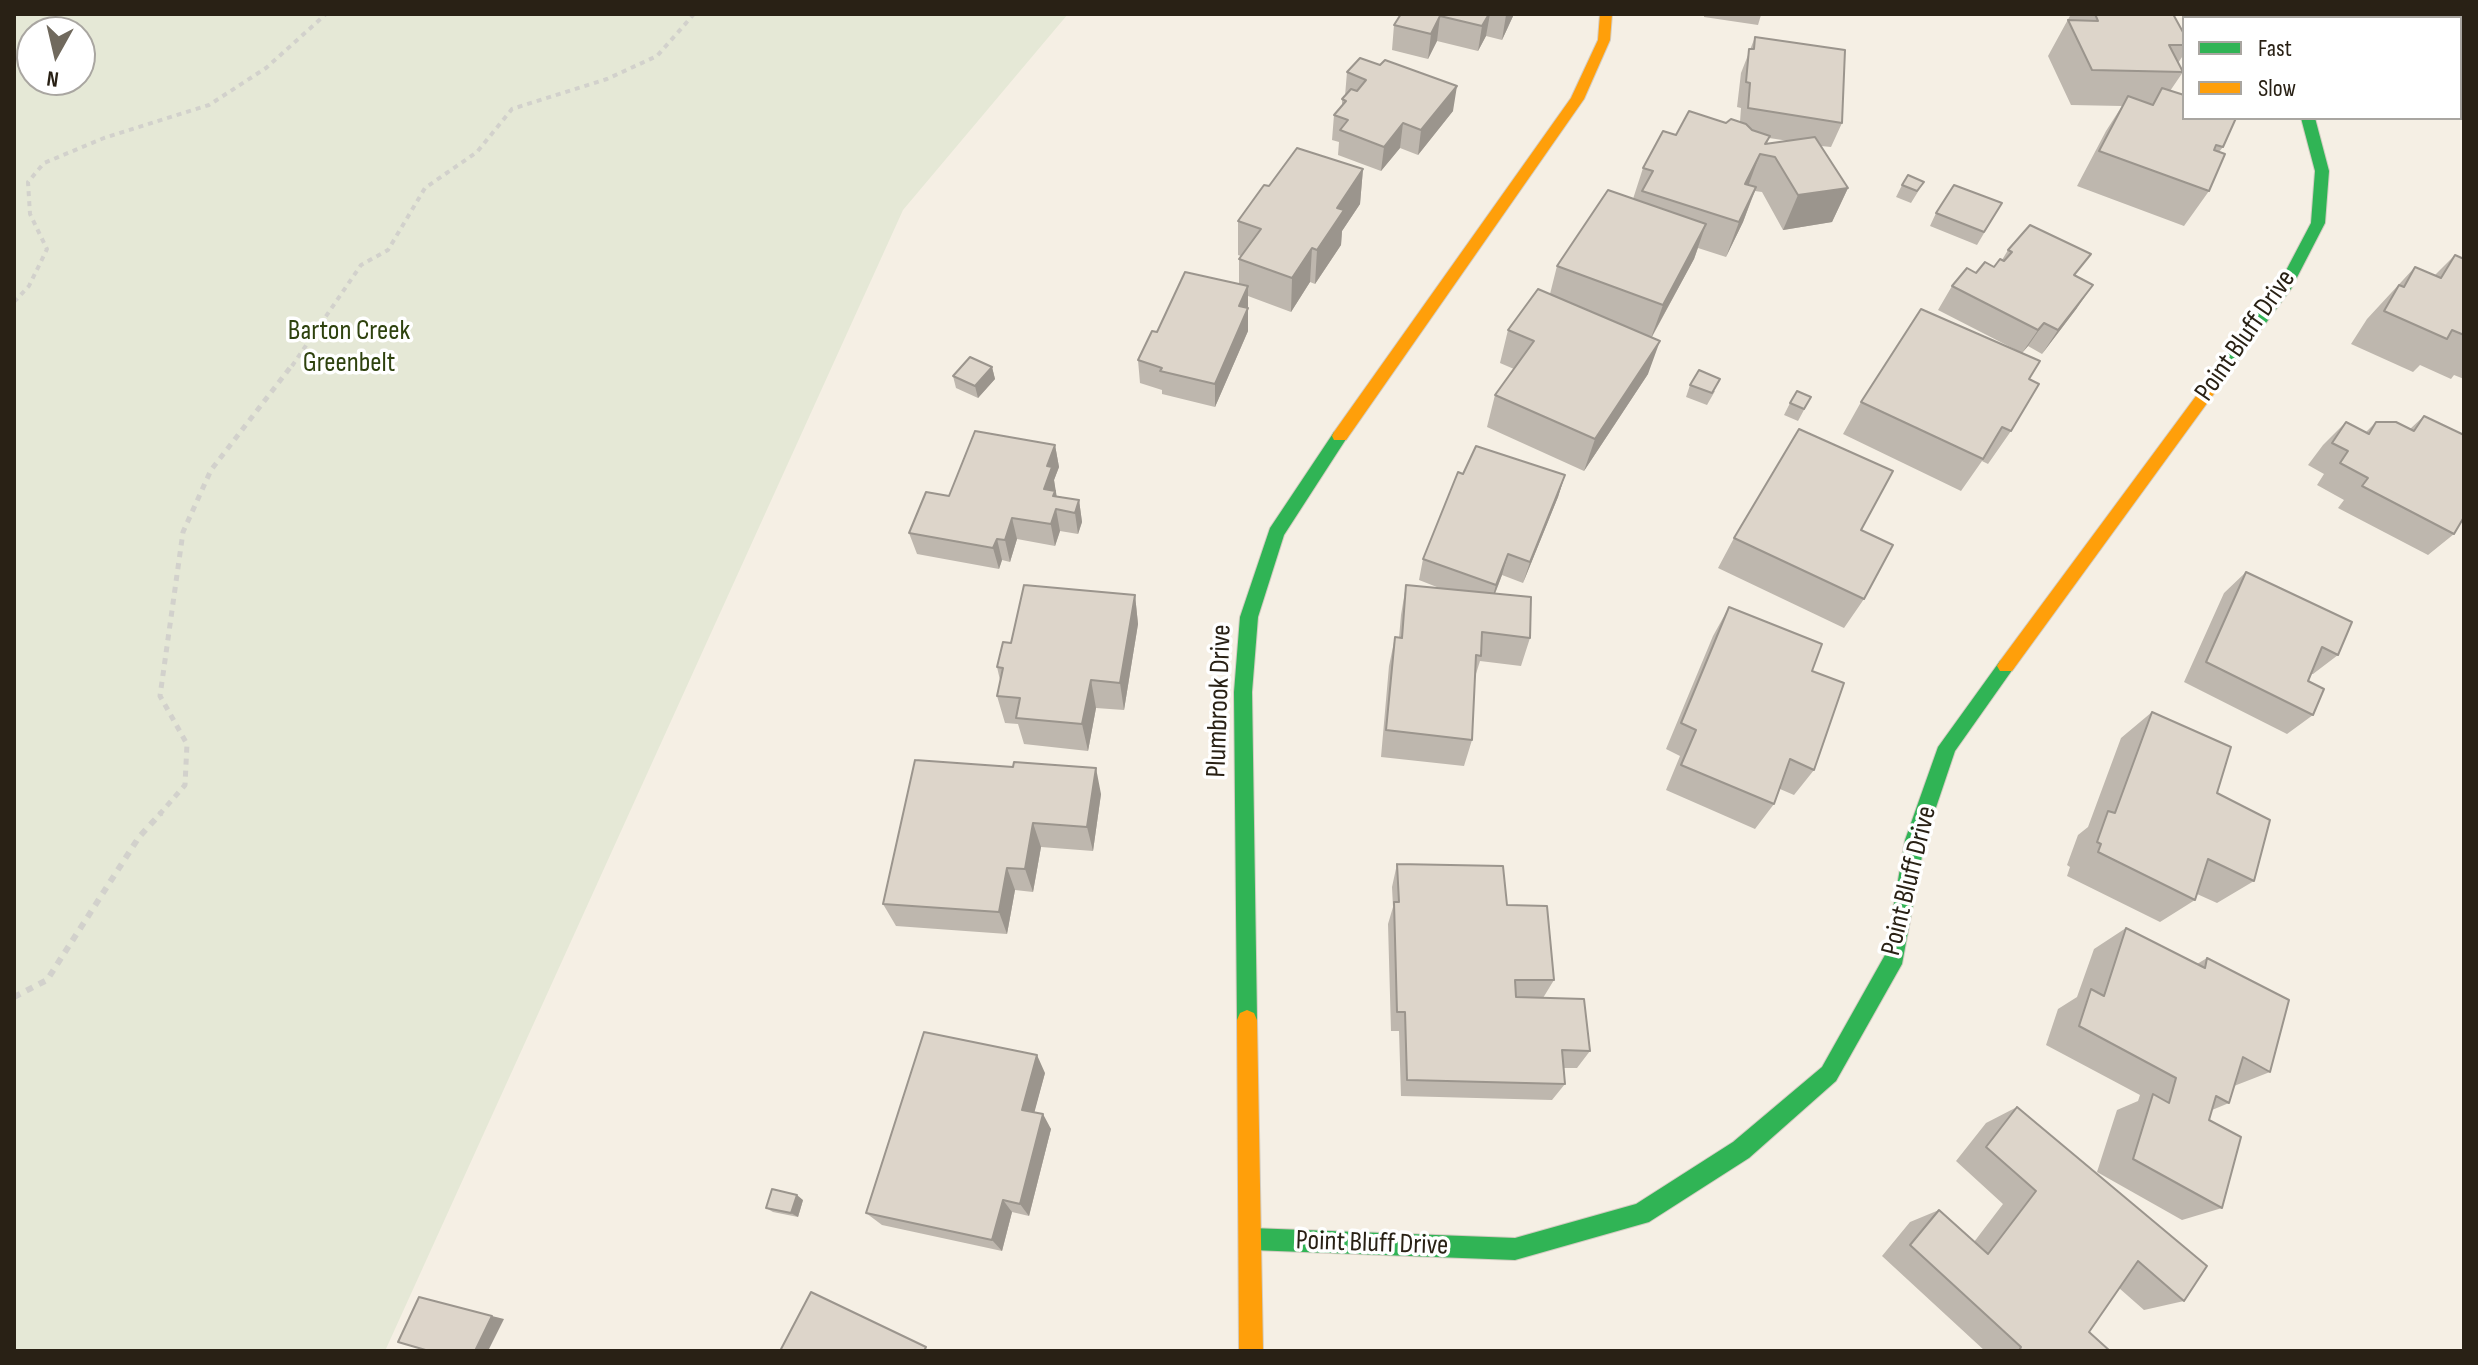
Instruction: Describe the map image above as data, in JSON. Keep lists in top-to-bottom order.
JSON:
{
  "streets": {
    "street": ["Point Bluff Drive", "Plumbrook Drive"]
  },
  "crossings": [
    ["Point Bluff Drive", "Plumbrook Drive"]
  ],
  "parks": ["Barton Creek Greenbelt"],
  "legend": ["Fast", "Slow"],
  "north": "bottom"
}
